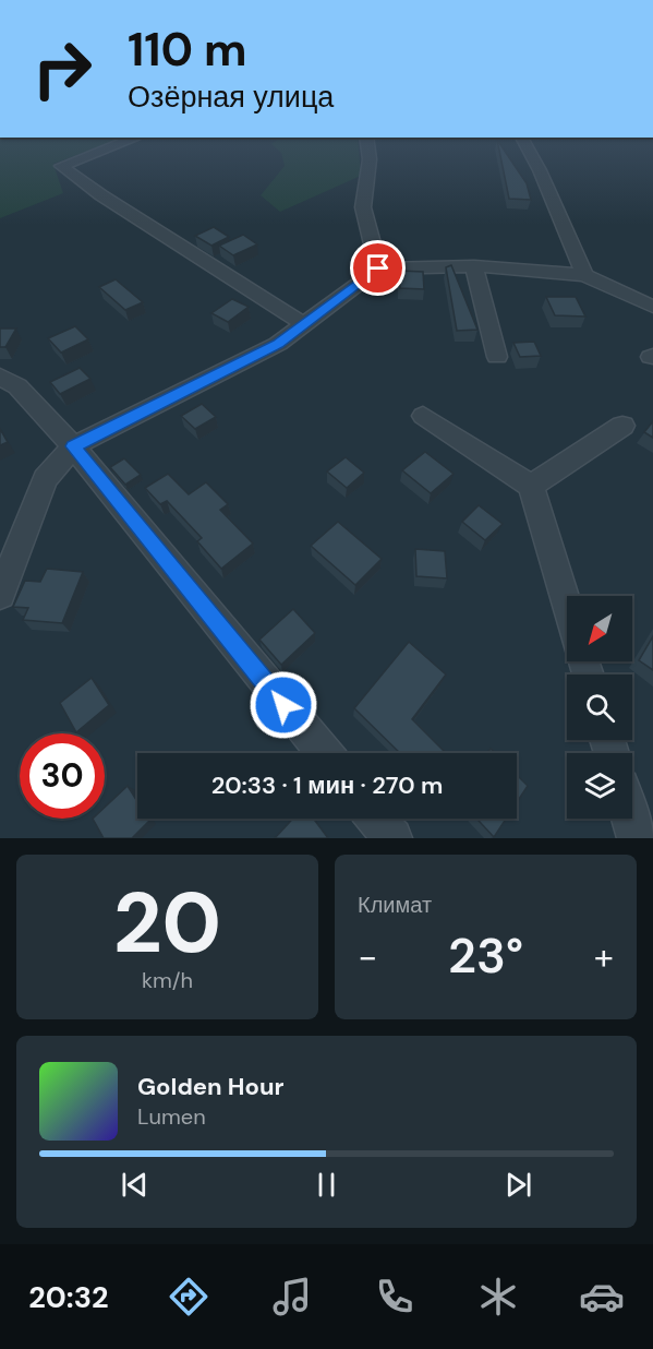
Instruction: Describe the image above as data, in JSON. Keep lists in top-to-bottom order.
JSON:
{
  "north": "bottom left",
  "page": {
    "turn": ["110 m", "Озёрная улица"],
    "limit": "30",
    "trip": "20:33 · 1 мин · 270 m",
    "tile": [
      ["20", "km/h"],
      "Климат"
    ],
    "heat": ["−", "23°", "+"],
    "song": ["Golden Hour", "Lumen"],
    "tabs": "20:32"
  }
}
